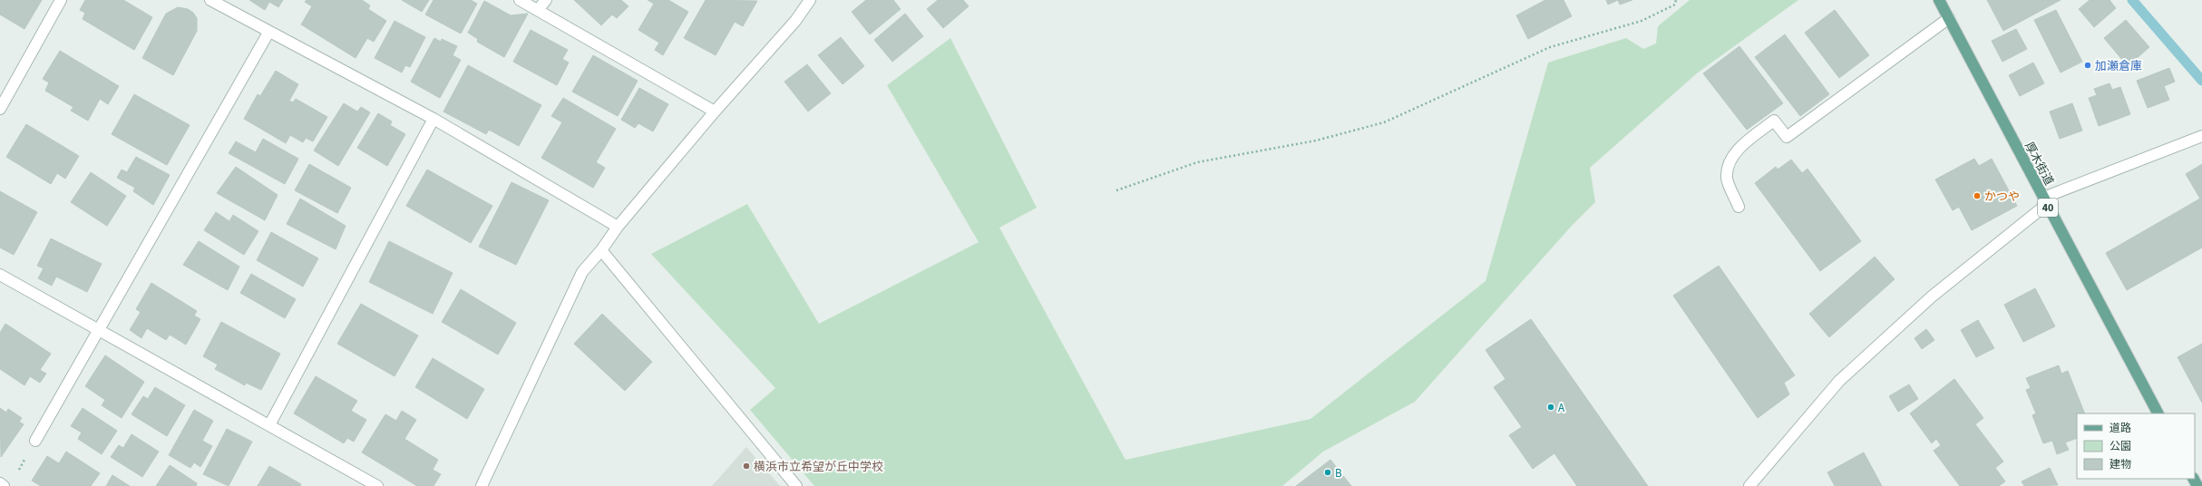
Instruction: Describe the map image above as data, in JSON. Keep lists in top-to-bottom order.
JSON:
{
  "streets": {
    "main road": ["厚木街道", "40"]
  },
  "places": [
    "加瀬倉庫",
    "かつや",
    "A",
    "横浜市立希望が丘中学校",
    "B"
  ],
  "legend": ["道路", "公園", "建物"]
}
